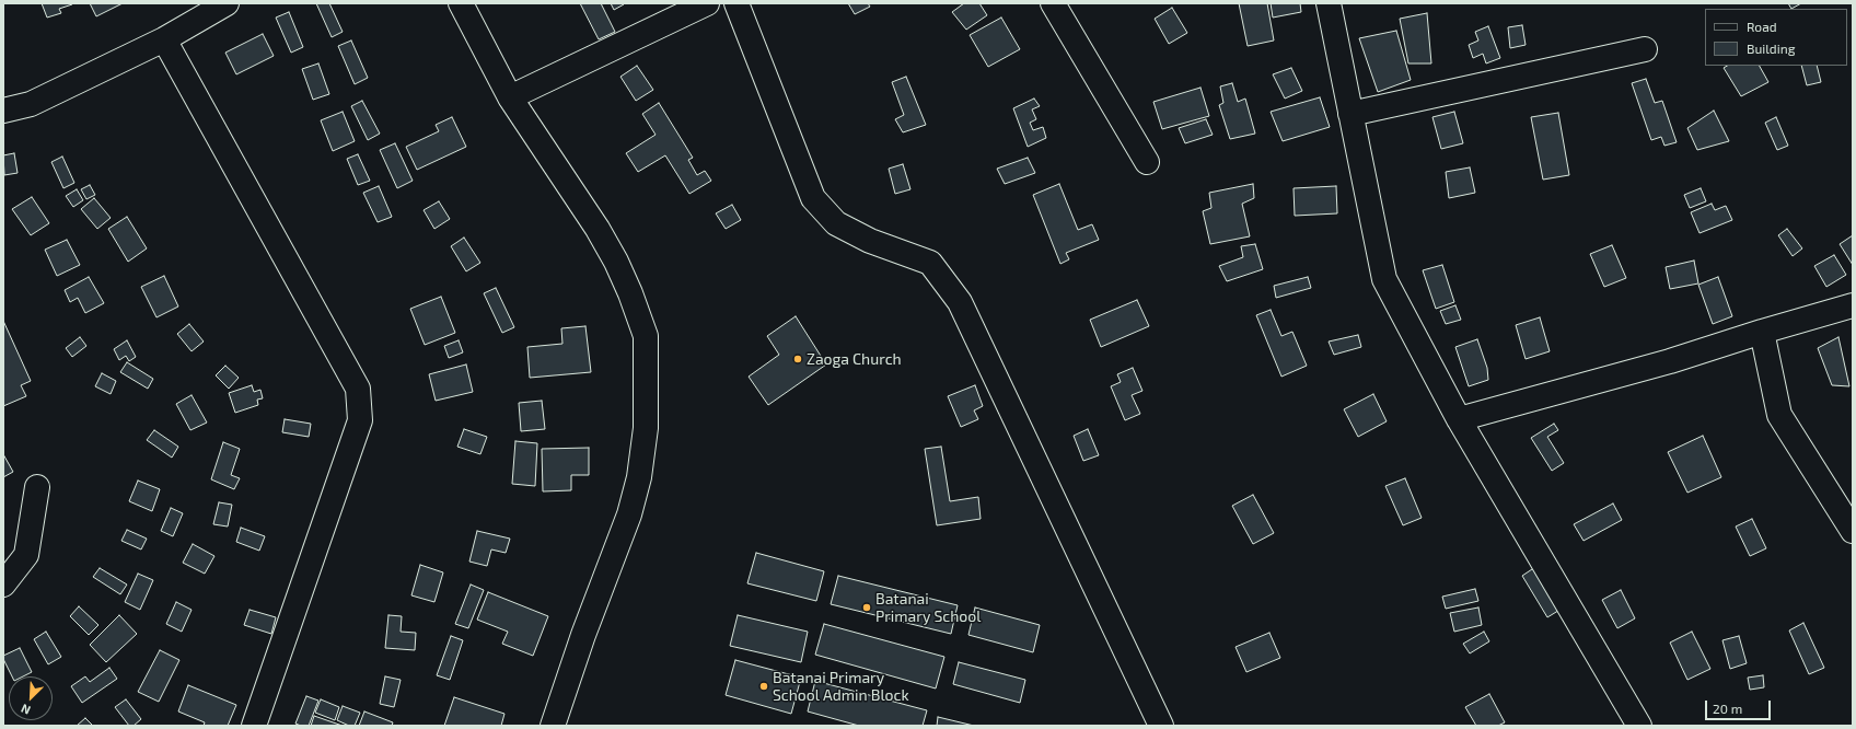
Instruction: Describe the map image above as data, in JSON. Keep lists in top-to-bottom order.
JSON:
{
  "places": ["Zaoga Church", "Batanai Primary School", "Batanai Primary School Admin Block"],
  "legend": ["Road", "Building"],
  "scale_bar": "20 m",
  "north": "bottom left"
}
